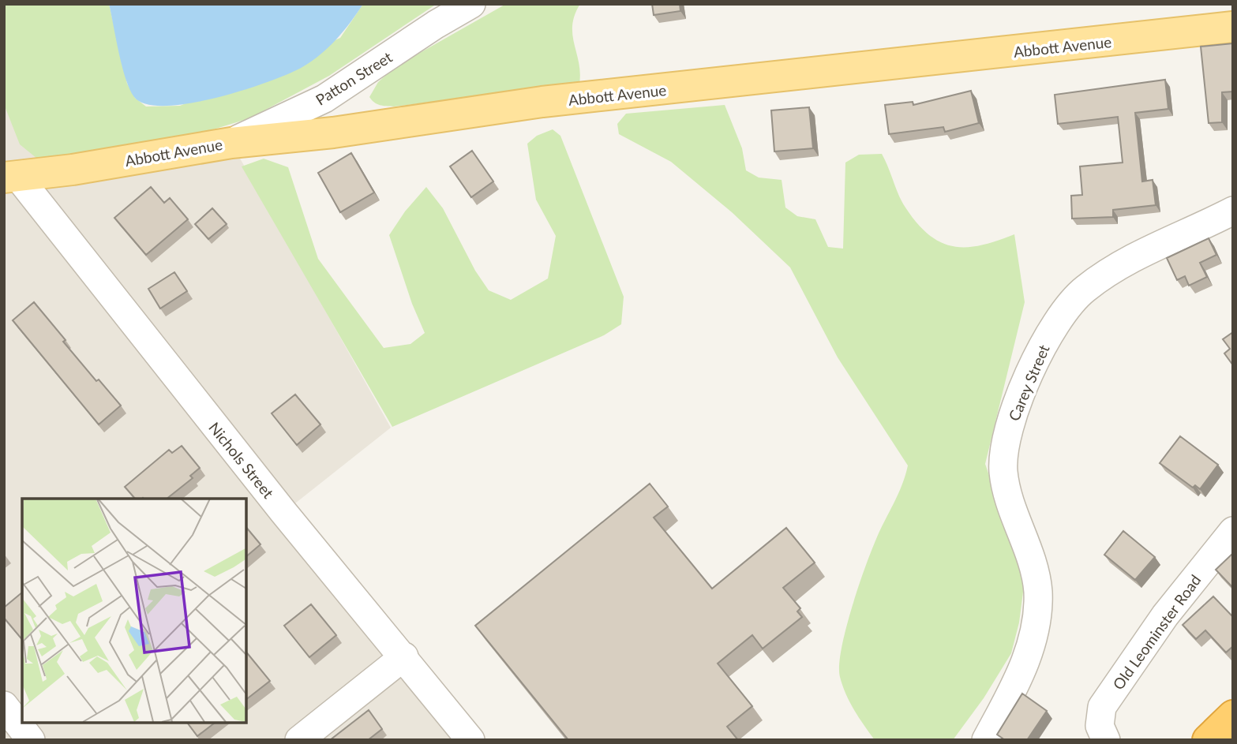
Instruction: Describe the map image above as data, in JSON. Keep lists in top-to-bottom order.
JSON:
{
  "streets": {
    "main road": ["Abbott Avenue"],
    "street": [
      "Patton Street",
      "Carey Street",
      "Nichols Street",
      "Old Leominster Road"
    ]
  },
  "crossings": [
    ["Abbott Avenue", "Patton Street"],
    ["Abbott Avenue", "Nichols Street"]
  ]
}
